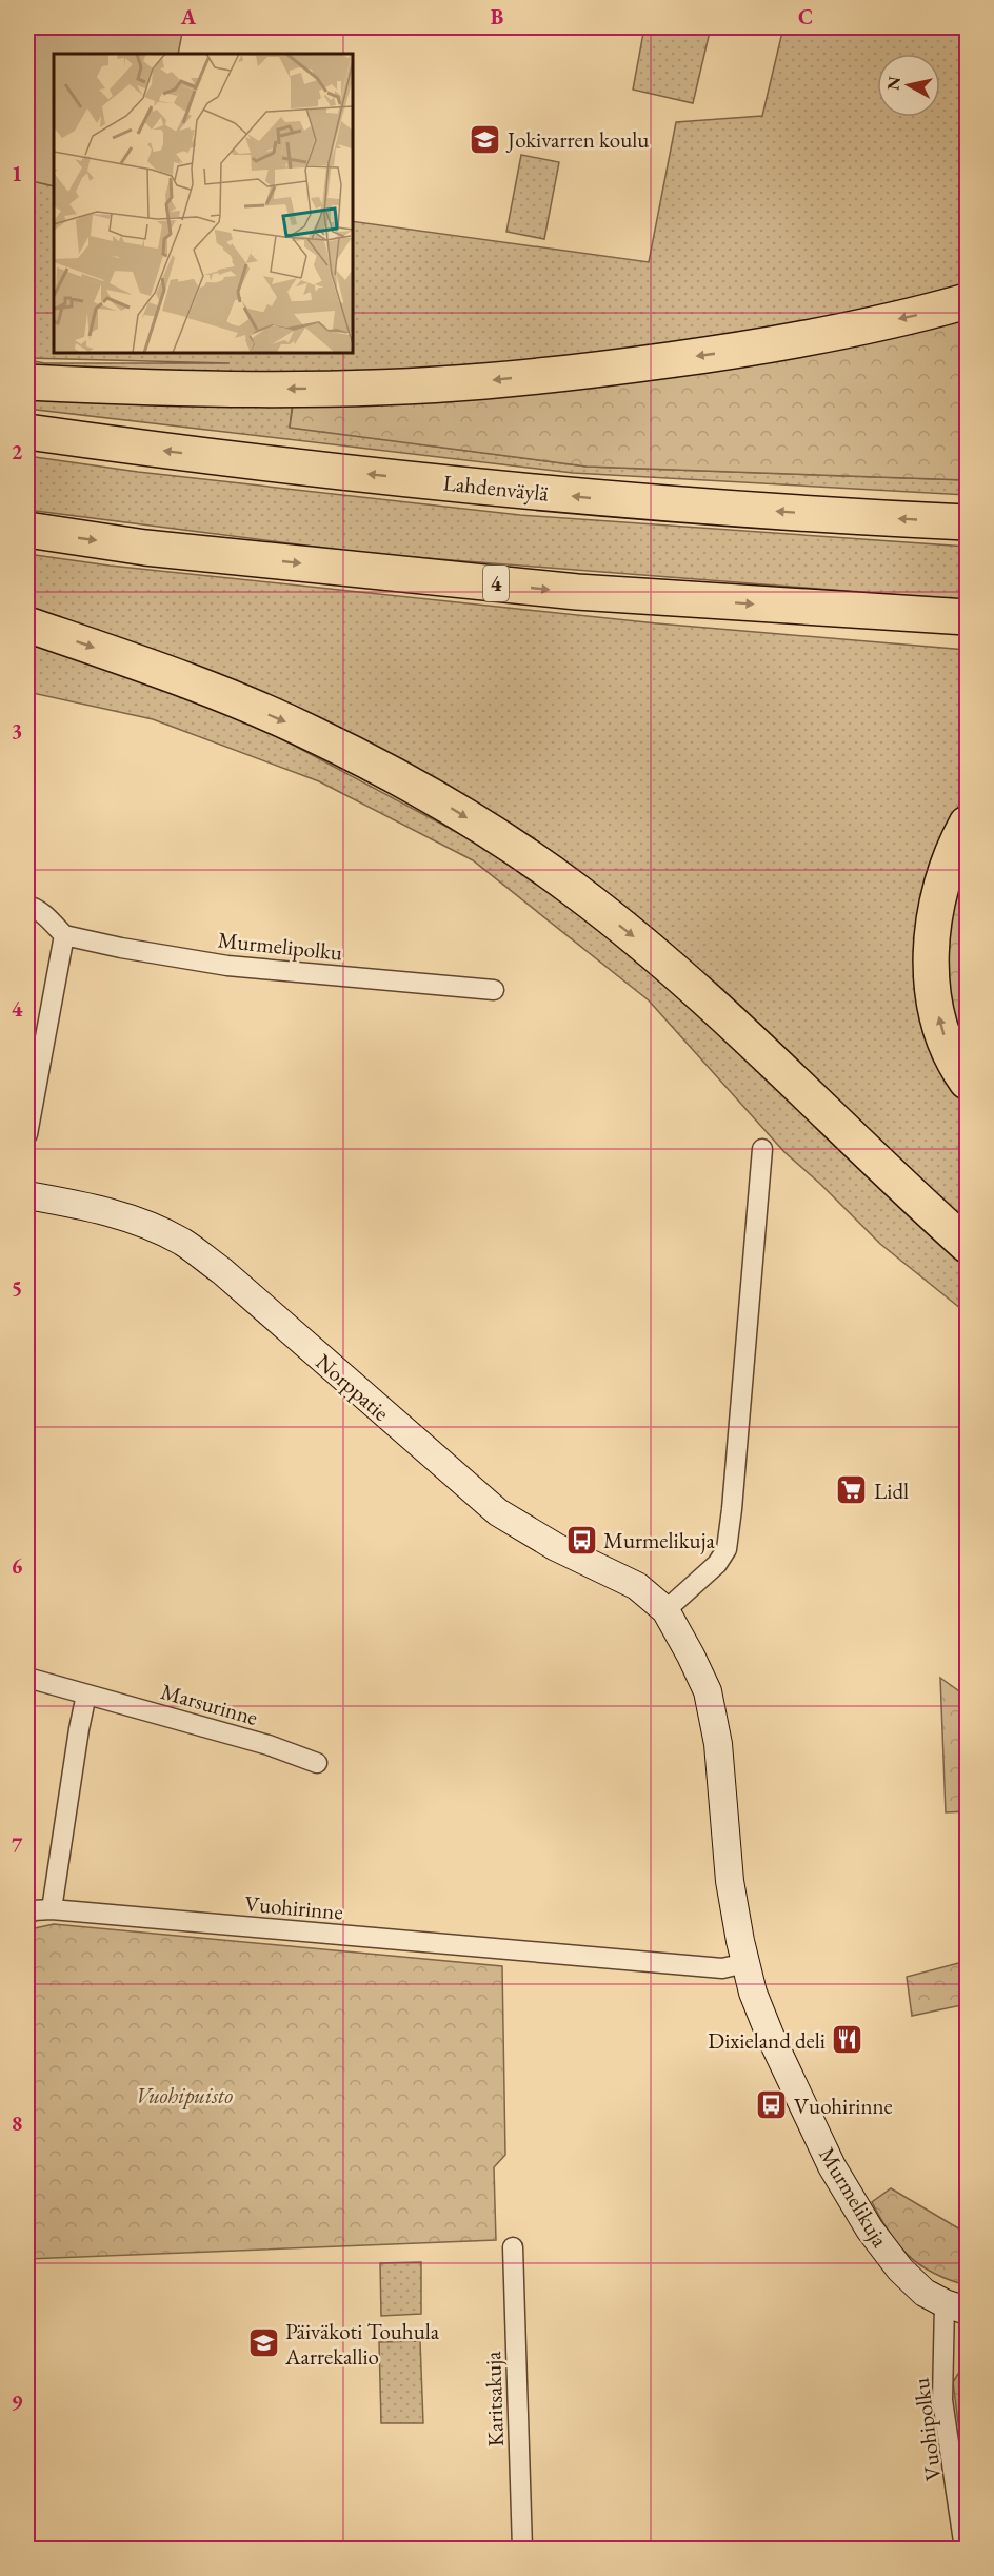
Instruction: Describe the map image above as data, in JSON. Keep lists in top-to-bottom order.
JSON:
{
  "streets": {
    "highway": ["Lahdenväylä", "4"],
    "street": [
      "Murmelipolku",
      "Norppatie",
      "Marsurinne",
      "Vuohirinne",
      "Murmelikuja",
      "Karitsakuja",
      "Vuohipolku"
    ]
  },
  "crossings": [
    ["Norppatie", "Murmelikuja"],
    ["Vuohirinne", "Murmelikuja"],
    ["Murmelikuja", "Vuohipolku"]
  ],
  "parks": ["Vuohipuisto"],
  "places": {
    "school or university": ["Jokivarren koulu", "Päiväkoti Touhula Aarrekallio"],
    "supermarket": ["Lidl"],
    "bus stop": ["Murmelikuja", "Vuohirinne"],
    "restaurant": ["Dixieland deli"]
  },
  "north": "left",
  "grid": {
    "columns": ["A", "B", "C"],
    "rows": [
      "1",
      "2",
      "3",
      "4",
      "5",
      "6",
      "7",
      "8",
      "9"
    ]
  }
}
